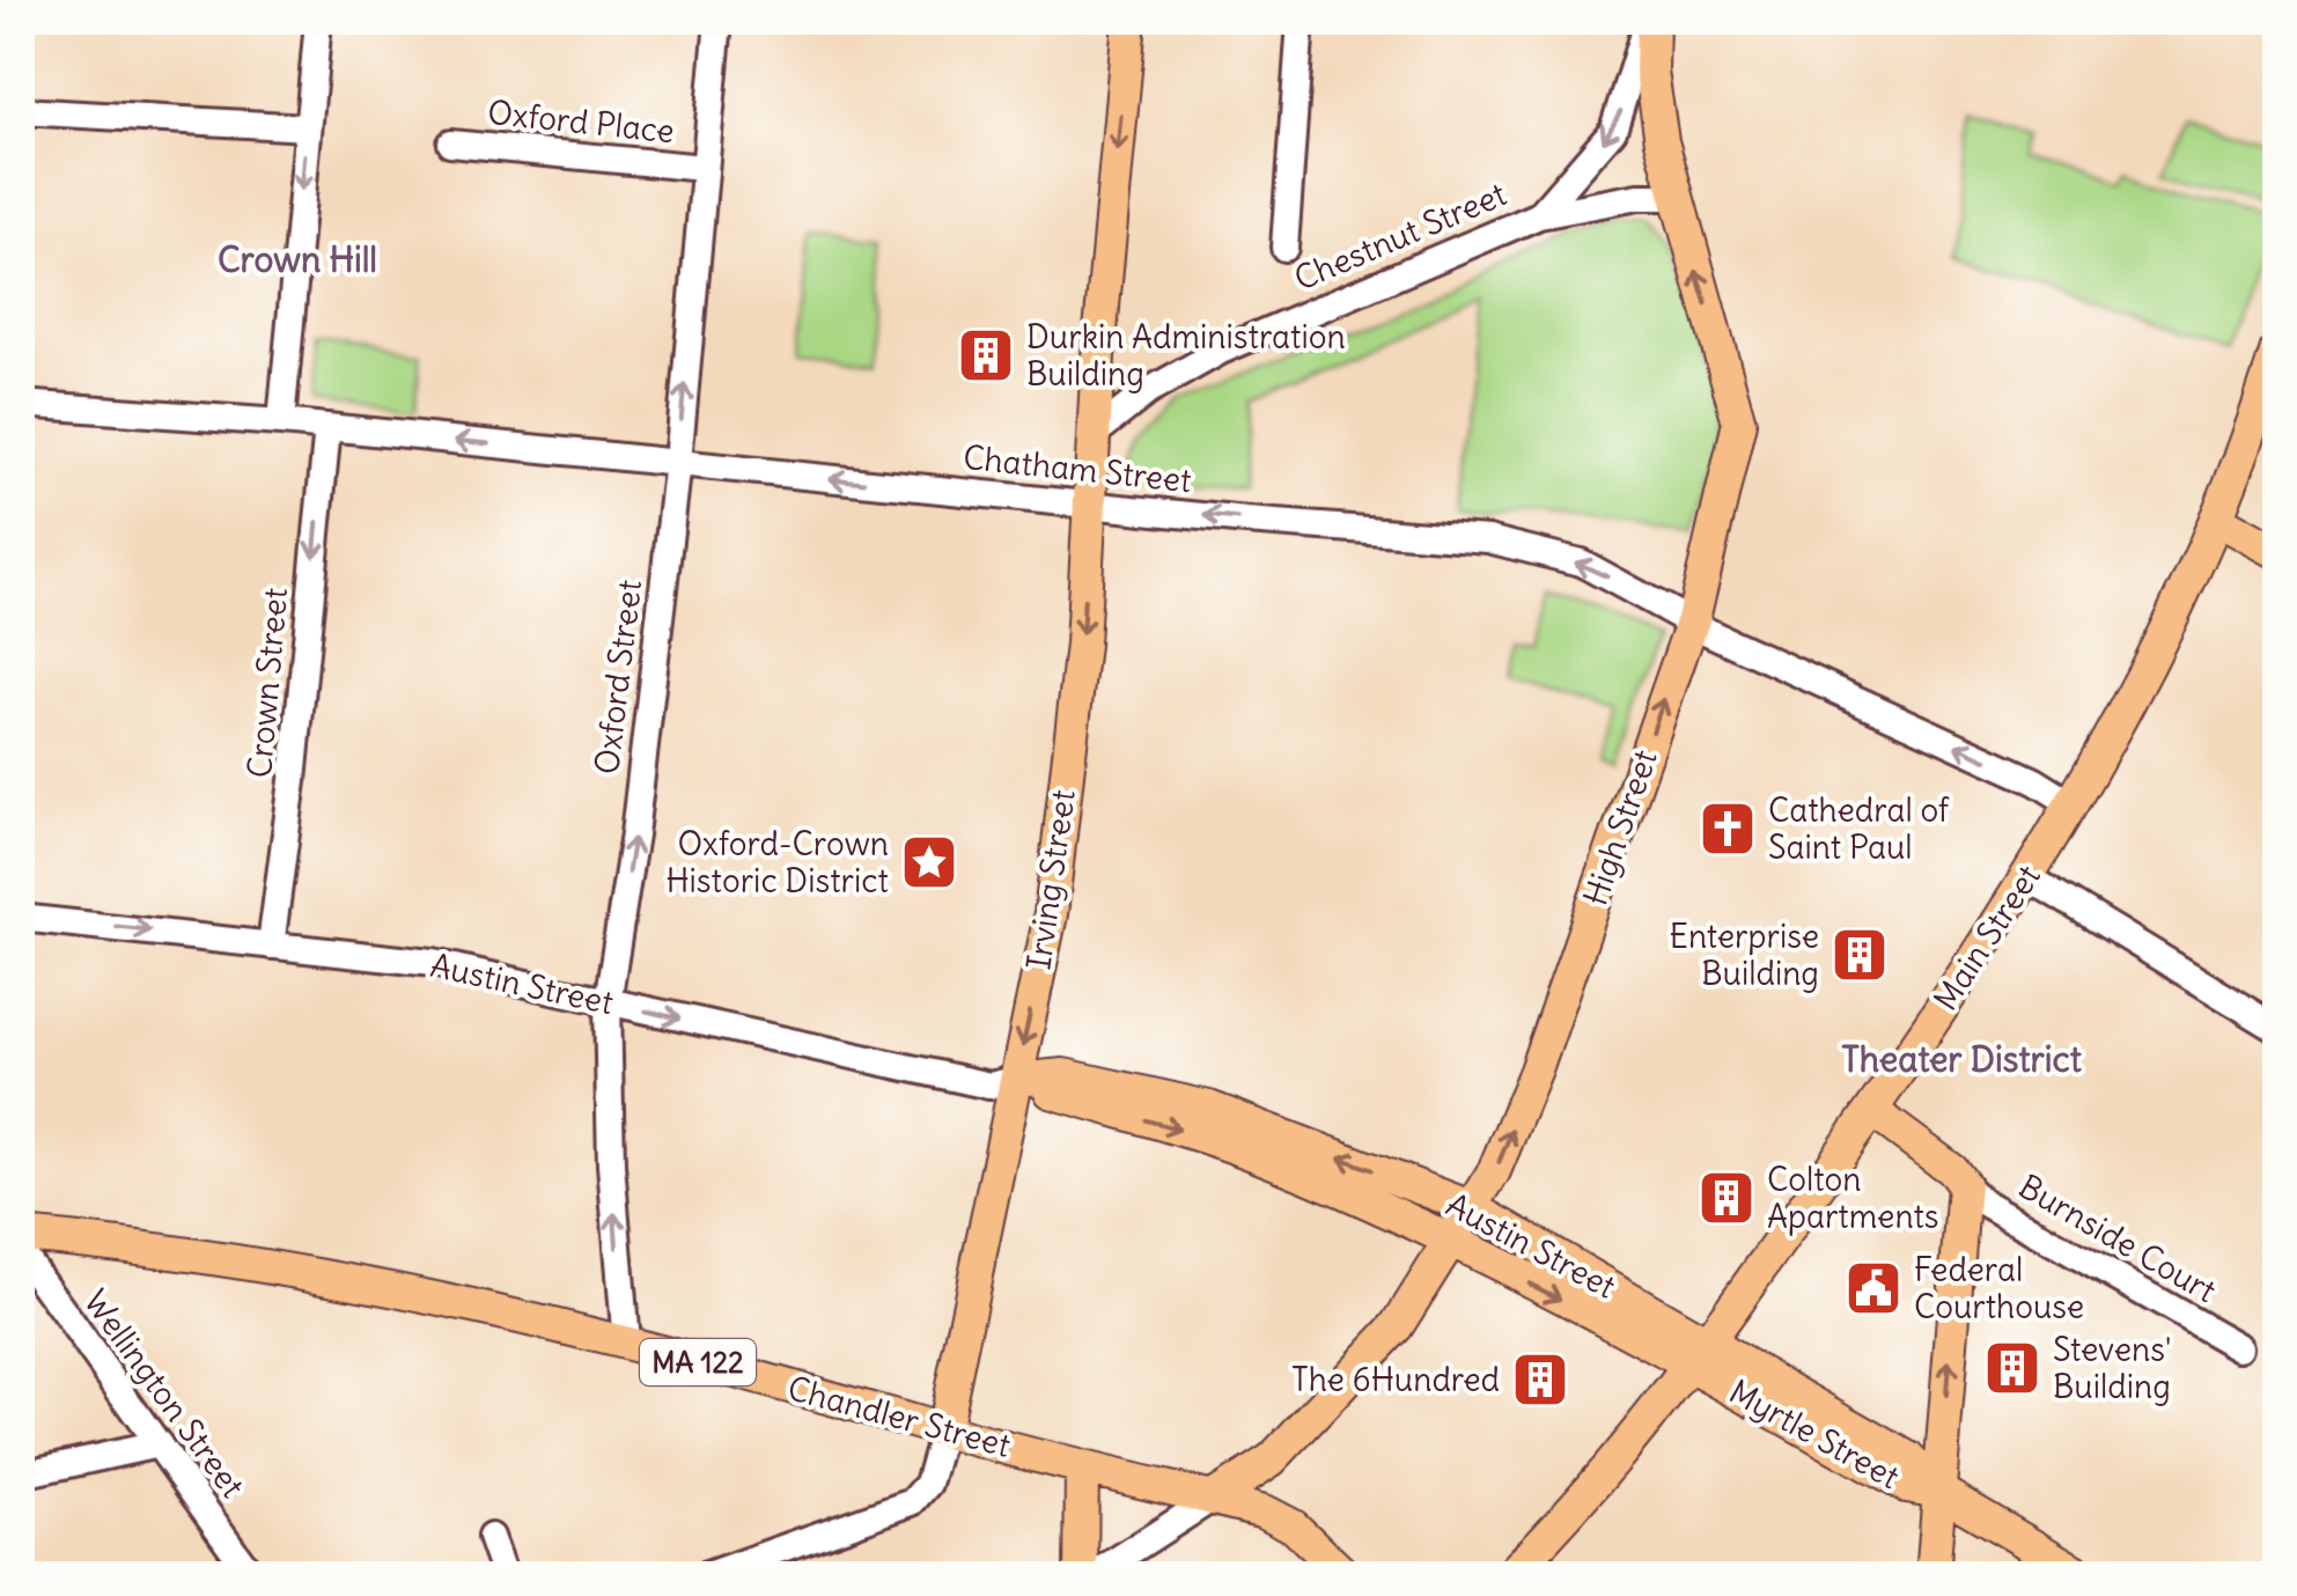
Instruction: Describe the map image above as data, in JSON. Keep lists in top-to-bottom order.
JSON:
{
  "streets": {
    "main road": [
      "High Street",
      "Irving Street",
      "Main Street",
      "Austin Street",
      "MA 122",
      "Chandler Street",
      "Myrtle Street"
    ],
    "street": [
      "Oxford Place",
      "Chestnut Street",
      "Chatham Street",
      "Oxford Street",
      "Crown Street",
      "Burnside Court",
      "Wellington Street"
    ]
  },
  "crossings": [
    ["Oxford Place", "Oxford Street"],
    ["Chestnut Street", "High Street"],
    ["Chestnut Street", "Irving Street"],
    ["Chatham Street", "Oxford Street"],
    ["Chatham Street", "Crown Street"],
    ["Chatham Street", "High Street"],
    ["Chatham Street", "Irving Street"],
    ["Chatham Street", "Main Street"],
    ["Oxford Street", "Austin Street"],
    ["Oxford Street", "Chandler Street"],
    ["Crown Street", "Austin Street"],
    ["High Street", "Austin Street"],
    ["High Street", "Chandler Street"],
    ["Irving Street", "Austin Street"],
    ["Irving Street", "Chandler Street"],
    ["Main Street", "Austin Street"],
    ["Main Street", "Myrtle Street"],
    ["Austin Street", "Myrtle Street"]
  ],
  "one_way": [
    "Chatham Street",
    "Oxford Street",
    "Crown Street",
    "High Street",
    "Irving Street"
  ],
  "districts": ["Crown Hill", "Theater District"],
  "places": {
    "building": [
      "Durkin Administration Building",
      "Enterprise Building",
      "Colton Apartments",
      "Stevens' Building",
      "The 6Hundred"
    ],
    "church": ["Cathedral of Saint Paul"],
    "place": ["Oxford-Crown Historic District"],
    "public building": ["Federal Courthouse"]
  }
}
